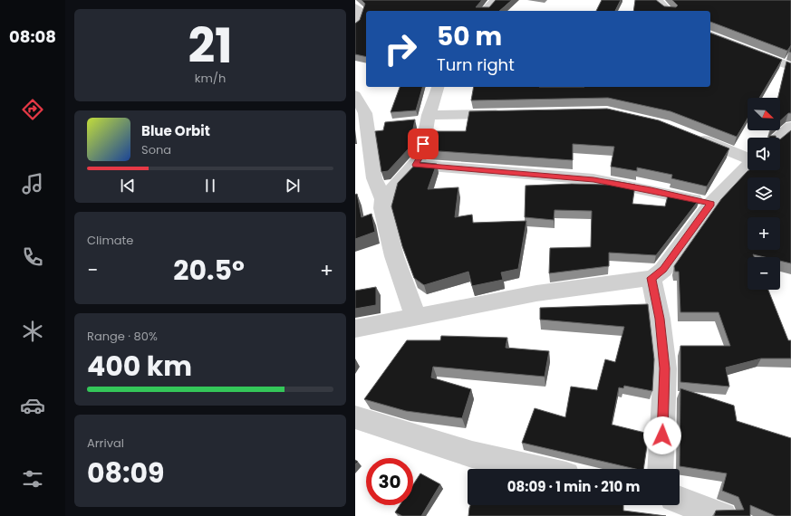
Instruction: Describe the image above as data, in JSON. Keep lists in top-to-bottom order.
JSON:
{
  "north": "bottom right",
  "page": {
    "tabs": "08:08",
    "tile": [
      ["21", "km/h"],
      "Climate",
      ["Range · 80%", "400 km"],
      ["Arrival", "08:09"]
    ],
    "turn": ["50 m", "Turn right"],
    "map_buttons": ["+", "−"],
    "song": ["Blue Orbit", "Sona"],
    "heat": ["−", "20.5°", "+"],
    "limit": "30",
    "trip": "08:09 · 1 min · 210 m"
  }
}
